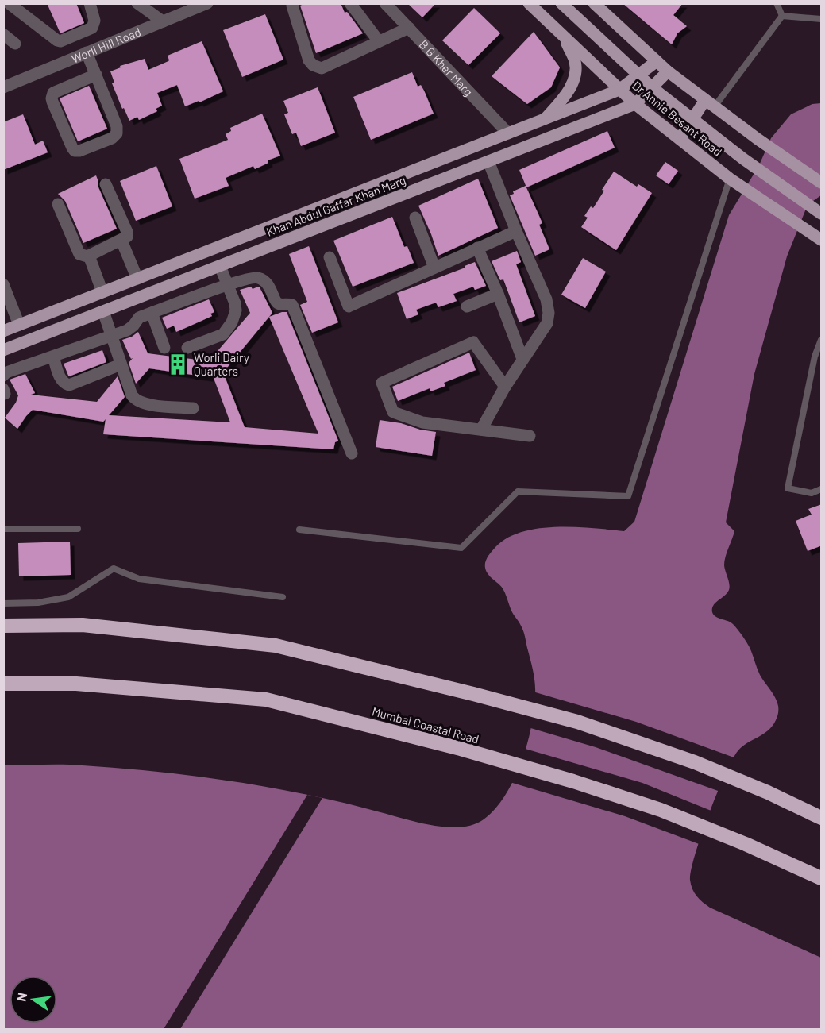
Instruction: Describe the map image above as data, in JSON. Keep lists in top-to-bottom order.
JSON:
{
  "streets": {
    "highway": ["Mumbai Coastal Road"],
    "main road": ["Dr Annie Besant Road", "Khan Abdul Gaffar Khan Marg"],
    "street": ["Worli Hill Road", "B G Kher Marg"]
  },
  "crossings": [
    ["B G Kher Marg", "Khan Abdul Gaffar Khan Marg"],
    ["Dr Annie Besant Road", "Khan Abdul Gaffar Khan Marg"]
  ],
  "places": {
    "building": ["Worli Dairy Quarters"]
  },
  "north": "left"
}
